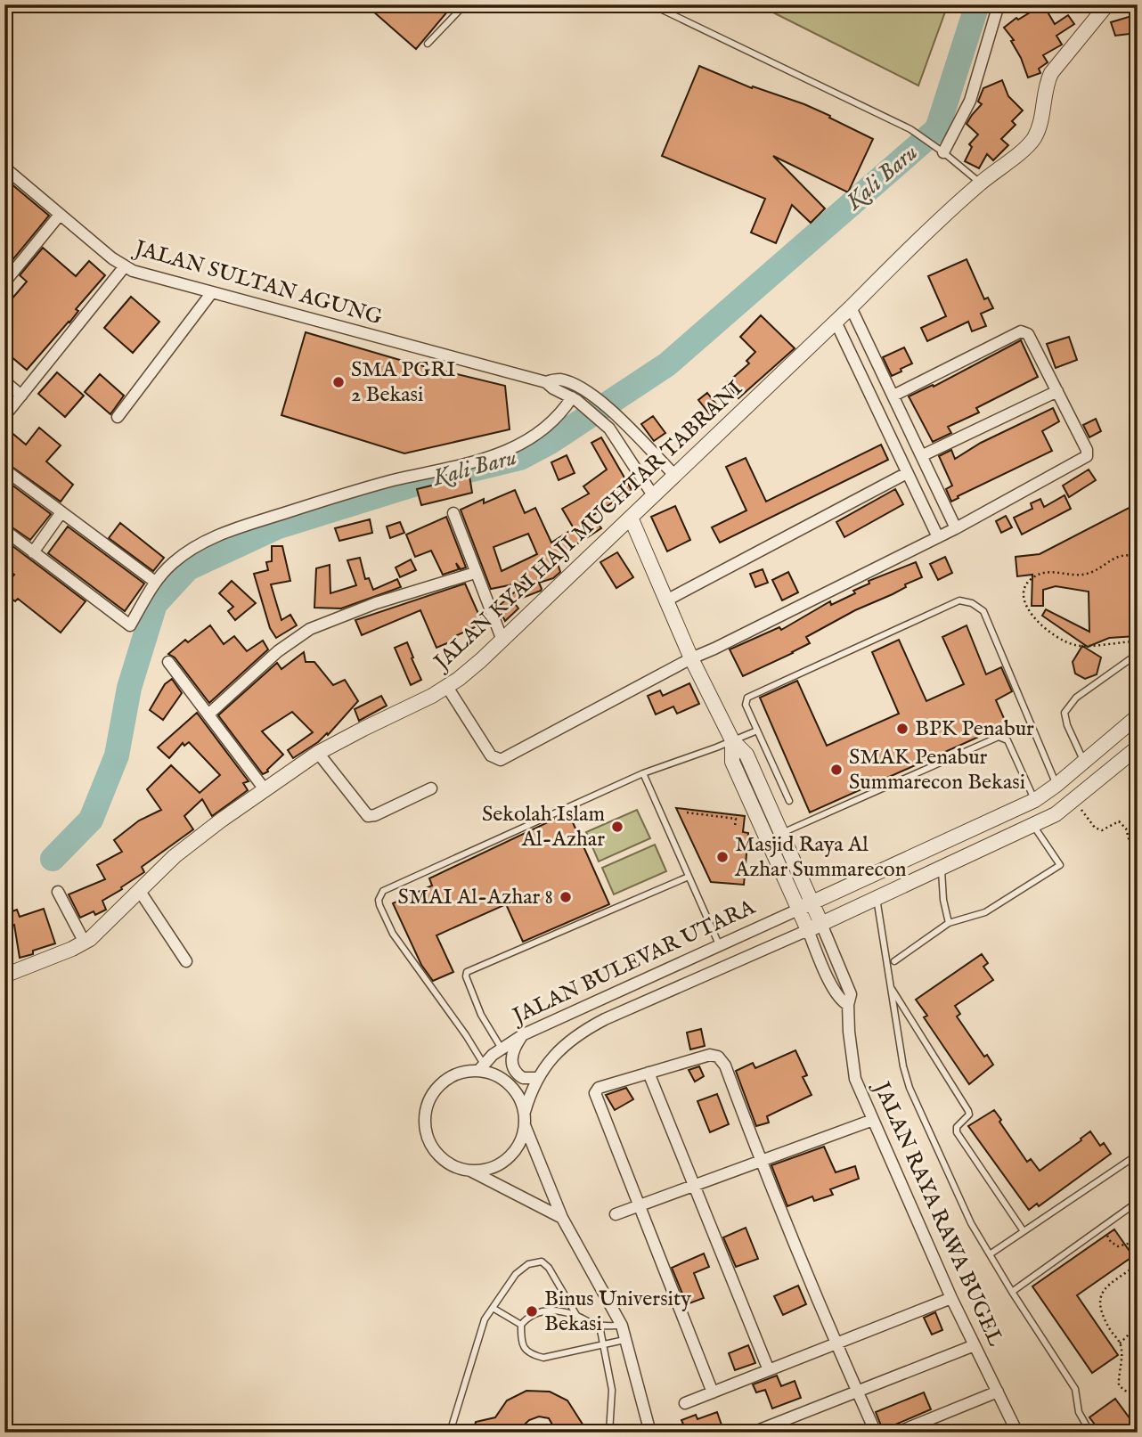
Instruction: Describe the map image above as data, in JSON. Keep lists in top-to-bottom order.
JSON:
{
  "streets": {
    "street": [
      "JALAN SULTAN AGUNG",
      "JALAN KYAI HAJI MUCHTAR TABRANI",
      "JALAN BULEVAR UTARA",
      "JALAN RAYA RAWA BUGEL"
    ]
  },
  "crossings": [
    ["JALAN BULEVAR UTARA", "JALAN RAYA RAWA BUGEL"]
  ],
  "water": ["Kali Baru"],
  "places": [
    "SMA PGRI 2 Bekasi",
    "BPK Penabur",
    "SMAK Penabur Summarecon Bekasi",
    "Sekolah Islam Al-Azhar",
    "Masjid Raya Al Azhar Summarecon",
    "SMAI Al-Azhar 8",
    "Binus University Bekasi"
  ]
}
